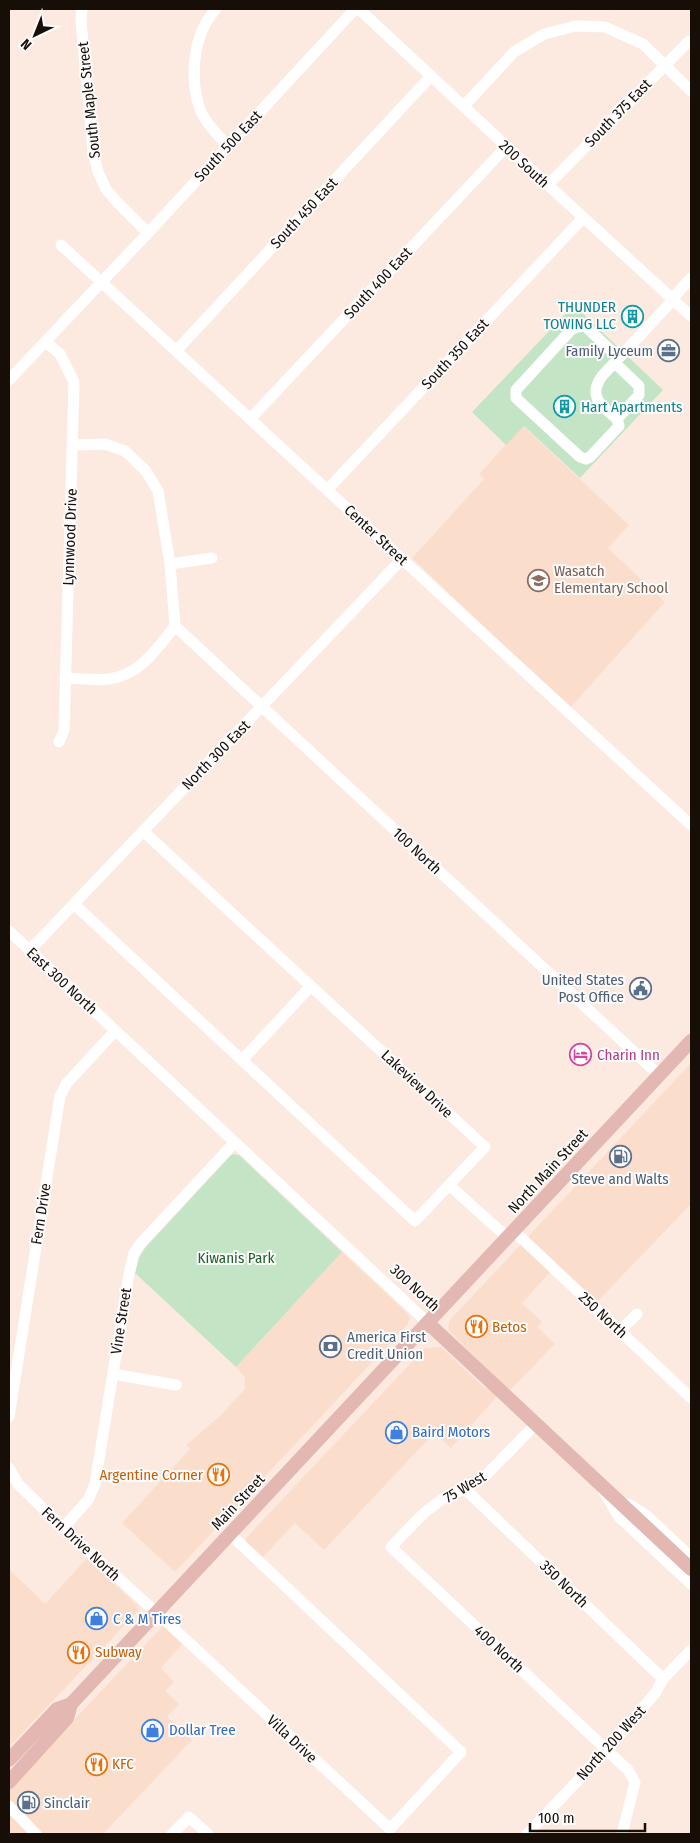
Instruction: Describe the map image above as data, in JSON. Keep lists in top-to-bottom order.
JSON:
{
  "streets": {
    "main road": ["North Main Street", "300 North", "Main Street"],
    "street": [
      "South Maple Street",
      "South 375 East",
      "South 500 East",
      "200 South",
      "South 450 East",
      "South 400 East",
      "South 350 East",
      "Center Street",
      "Lynnwood Drive",
      "North 300 East",
      "100 North",
      "East 300 North",
      "Lakeview Drive",
      "Fern Drive",
      "250 North",
      "Vine Street",
      "75 West",
      "Fern Drive North",
      "350 North",
      "400 North",
      "Villa Drive",
      "North 200 West"
    ]
  },
  "crossings": [
    ["South Maple Street", "South 500 East"],
    ["South 375 East", "200 South"],
    ["South 500 East", "Center Street"],
    ["South 500 East", "Lynnwood Drive"],
    ["200 South", "South 450 East"],
    ["200 South", "South 400 East"],
    ["200 South", "South 350 East"],
    ["South 450 East", "Center Street"],
    ["South 400 East", "Center Street"],
    ["South 350 East", "Center Street"],
    ["Center Street", "North 300 East"],
    ["North 300 East", "100 North"],
    ["North 300 East", "East 300 North"],
    ["North 300 East", "Lakeview Drive"],
    ["100 North", "North Main Street"],
    ["East 300 North", "Fern Drive"],
    ["East 300 North", "300 North"],
    ["North Main Street", "300 North"],
    ["North Main Street", "250 North"],
    ["North Main Street", "Main Street"],
    ["Fern Drive", "300 North"],
    ["300 North", "Vine Street"],
    ["300 North", "75 West"],
    ["300 North", "Main Street"],
    ["Vine Street", "Fern Drive North"],
    ["75 West", "350 North"],
    ["75 West", "400 North"],
    ["Main Street", "Fern Drive North"],
    ["Main Street", "Villa Drive"],
    ["Fern Drive North", "Villa Drive"],
    ["350 North", "North 200 West"],
    ["400 North", "North 200 West"]
  ],
  "parks": ["Kiwanis Park"],
  "places": {
    "building": ["THUNDER TOWING LLC", "Hart Apartments"],
    "office": ["Family Lyceum"],
    "school or university": ["Wasatch Elementary School"],
    "public building": ["United States Post Office"],
    "hotel": ["Charin Inn"],
    "fuel station": ["Steve and Walts", "Sinclair"],
    "restaurant": [
      "Betos",
      "Argentine Corner",
      "Subway",
      "KFC"
    ],
    "bank": ["America First Credit Union"],
    "shop": ["Baird Motors", "C & M Tires", "Dollar Tree"]
  },
  "scale_bar": "100 m",
  "north": "bottom left"
}
